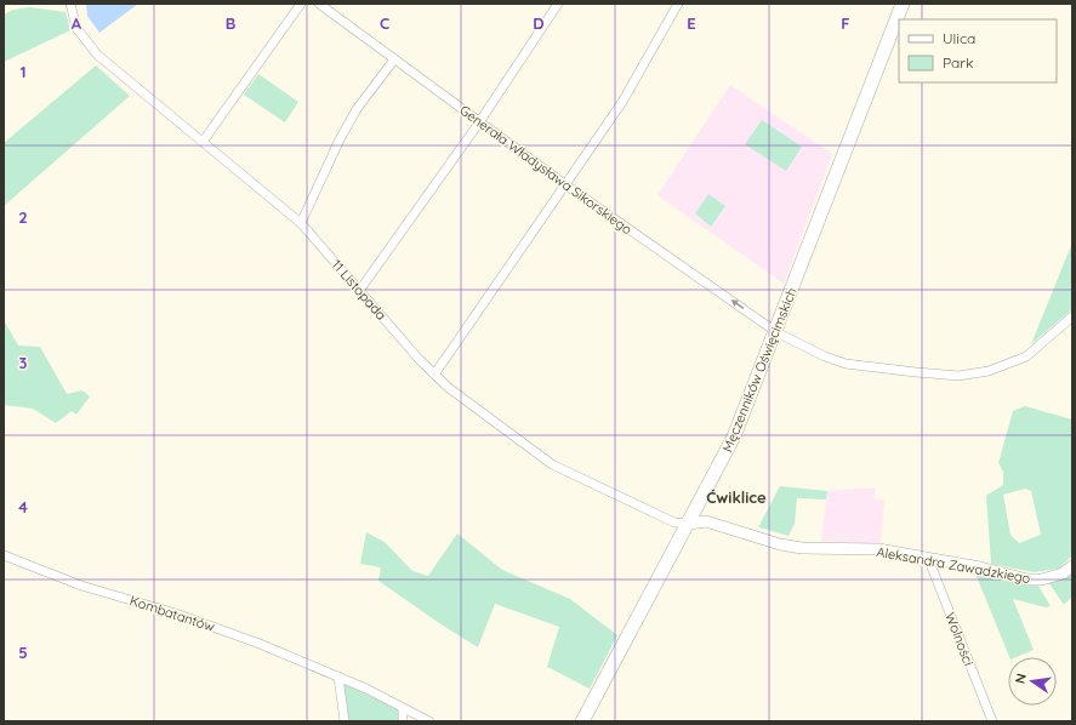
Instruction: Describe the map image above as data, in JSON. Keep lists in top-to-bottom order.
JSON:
{
  "streets": {
    "main road": ["Męczenników Oświęcimskich"],
    "street": [
      "Generała Władysława Sikorskiego",
      "11 Listopada",
      "Aleksandra Zawadzkiego",
      "Kombatantów",
      "Wolności"
    ]
  },
  "crossings": [
    ["Generała Władysława Sikorskiego", "Męczenników Oświęcimskich"],
    ["11 Listopada", "Męczenników Oświęcimskich"],
    ["11 Listopada", "Aleksandra Zawadzkiego"],
    ["Męczenników Oświęcimskich", "Aleksandra Zawadzkiego"],
    ["Aleksandra Zawadzkiego", "Wolności"]
  ],
  "districts": ["Ćwiklice"],
  "legend": ["Ulica", "Park"],
  "north": "left",
  "grid": {
    "columns": [
      "A",
      "B",
      "C",
      "D",
      "E",
      "F"
    ],
    "rows": [
      "1",
      "2",
      "3",
      "4",
      "5"
    ]
  }
}
